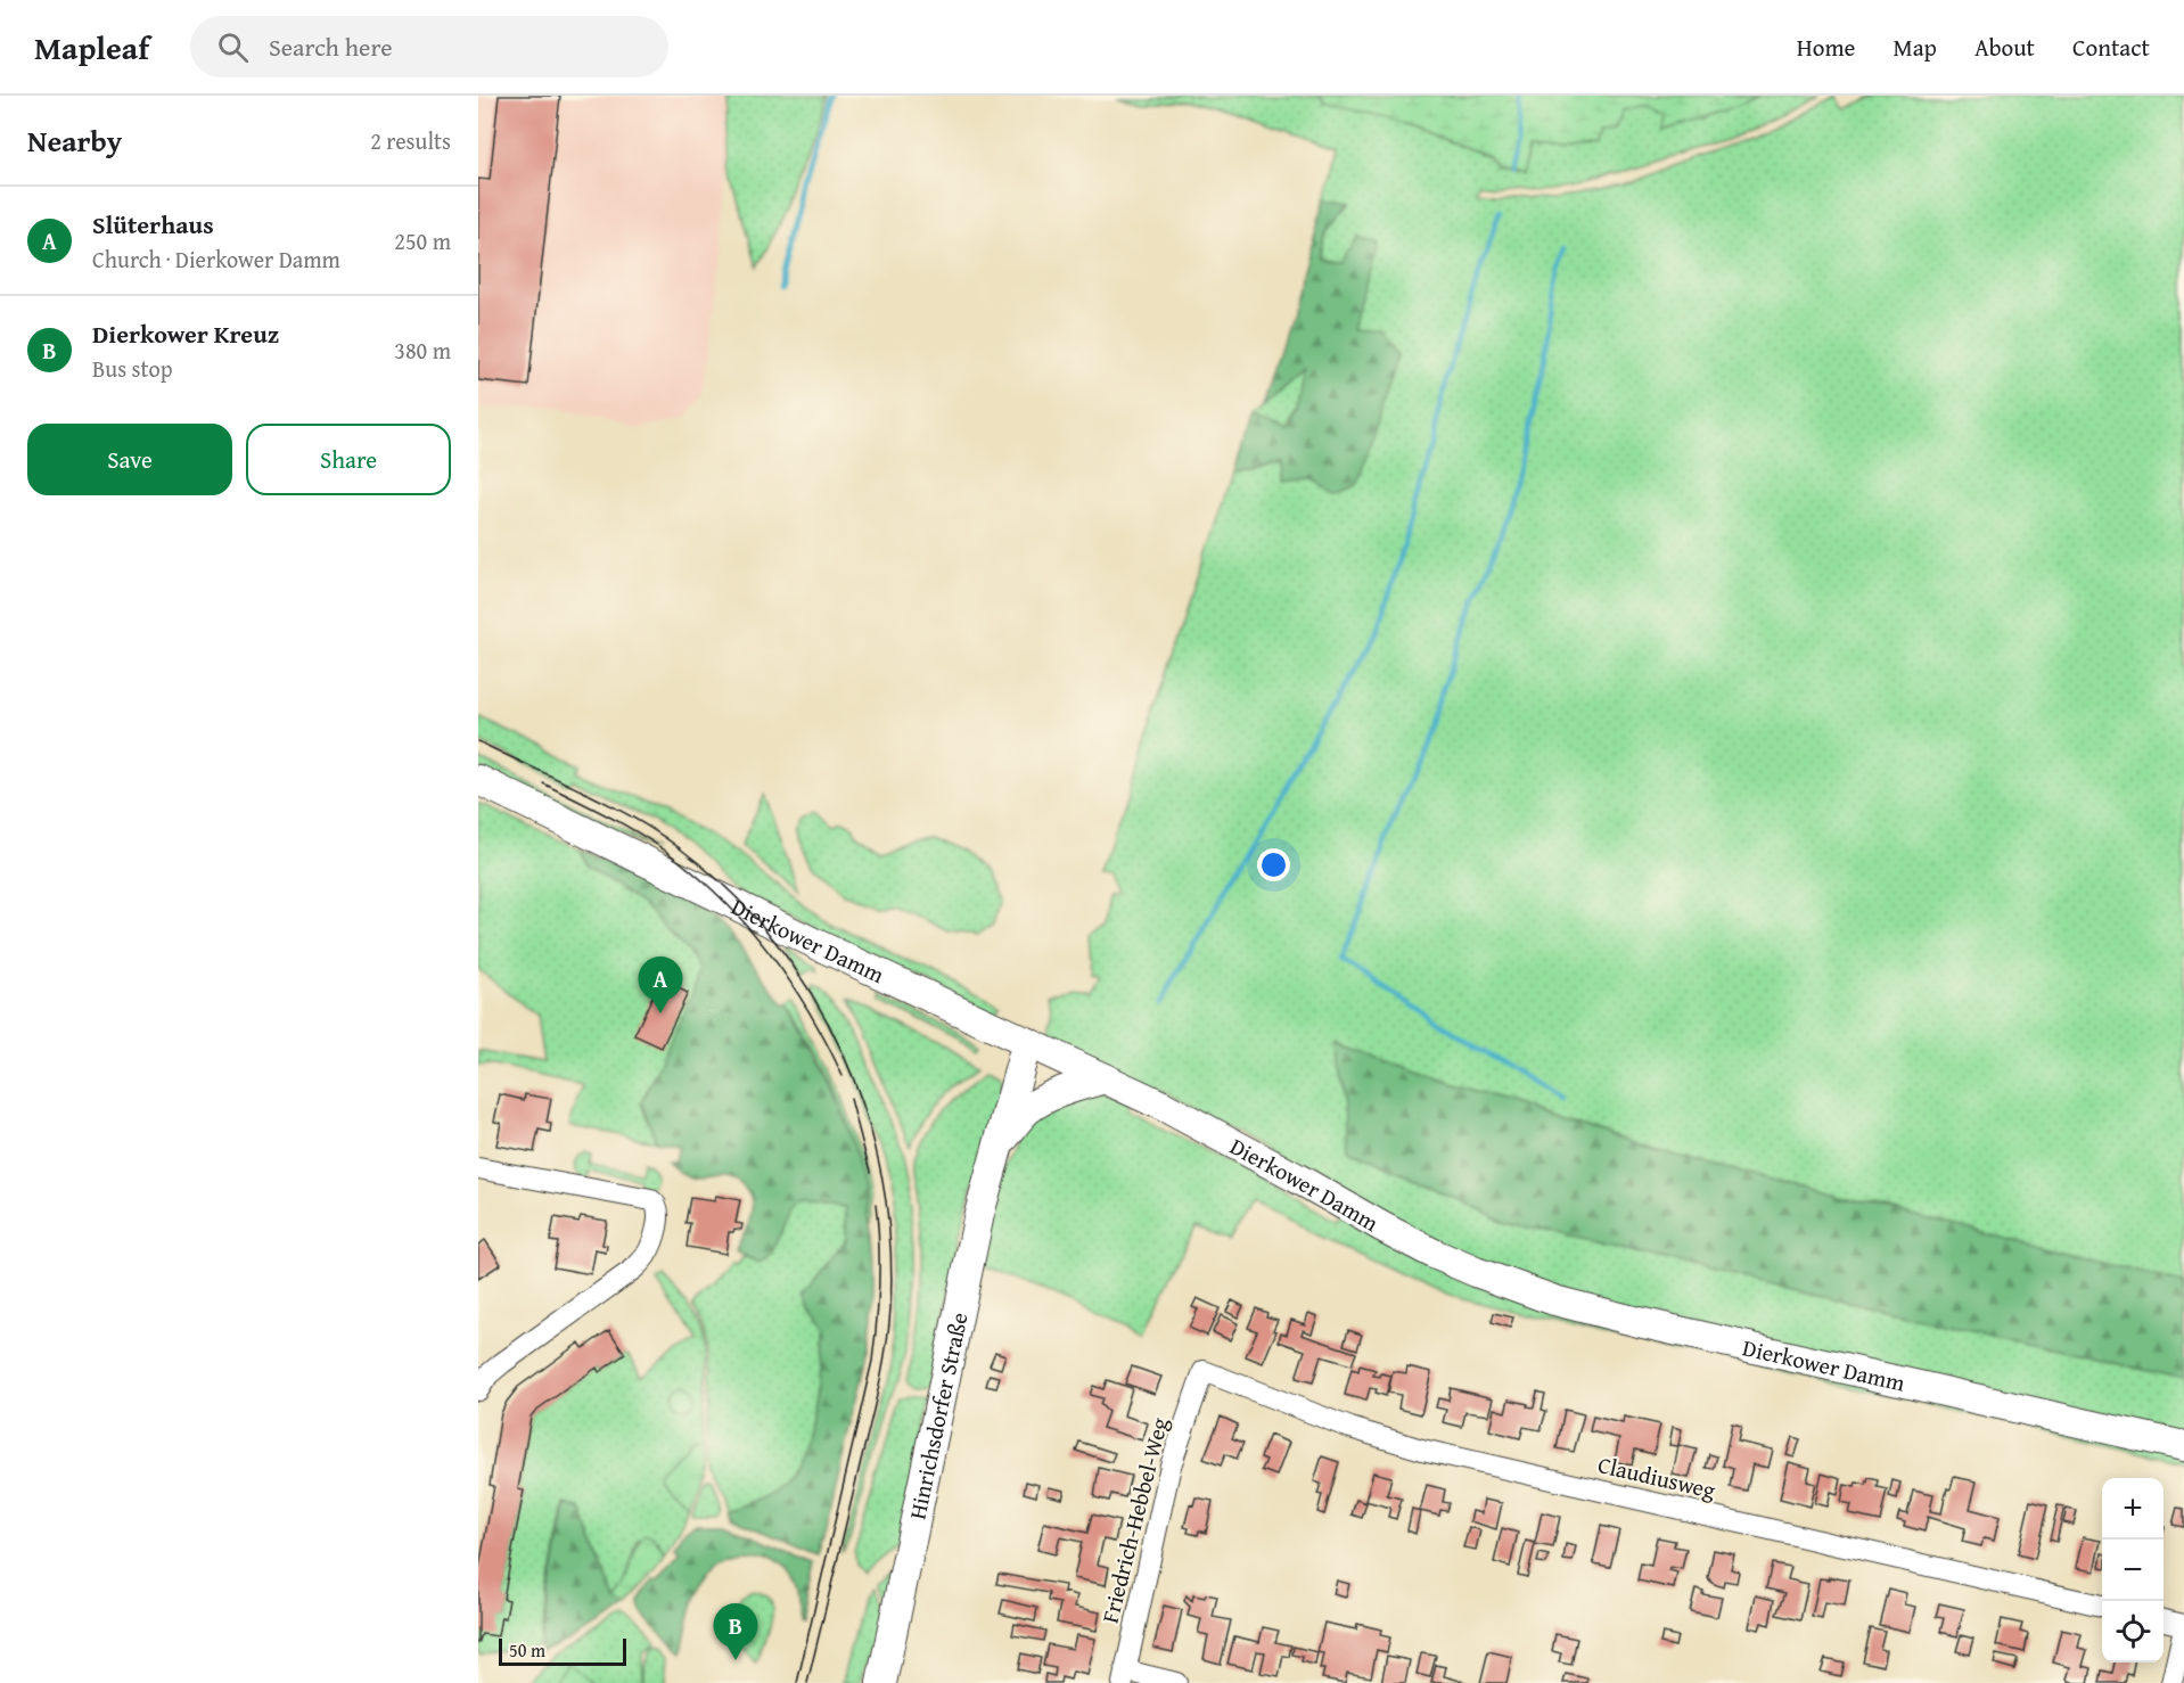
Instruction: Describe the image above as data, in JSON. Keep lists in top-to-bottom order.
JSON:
{
  "streets": {
    "street": [
      "Dierkower Damm",
      "Hinrichsdorfer Straße",
      "Claudiusweg",
      "Friedrich-Hebbel-Weg"
    ]
  },
  "crossings": [
    ["Dierkower Damm", "Hinrichsdorfer Straße"],
    ["Claudiusweg", "Friedrich-Hebbel-Weg"]
  ],
  "scale_bar": "50 m",
  "page": {
    "header": "Mapleaf",
    "search": "Search here",
    "nav": [
      "Home",
      "Map",
      "About",
      "Contact"
    ],
    "heading": ["Nearby", "2 results"],
    "list": [
      {
        "mark": "A",
        "name": "Slüterhaus",
        "note": "Church · Dierkower Damm",
        "value": "250 m"
      },
      {
        "mark": "B",
        "name": "Dierkower Kreuz",
        "note": "Bus stop",
        "value": "380 m"
      }
    ],
    "buttons": ["Save", "Share"],
    "pins": ["A", "B"],
    "map_buttons": ["+", "−"],
    "scale": "50 m"
  }
}
